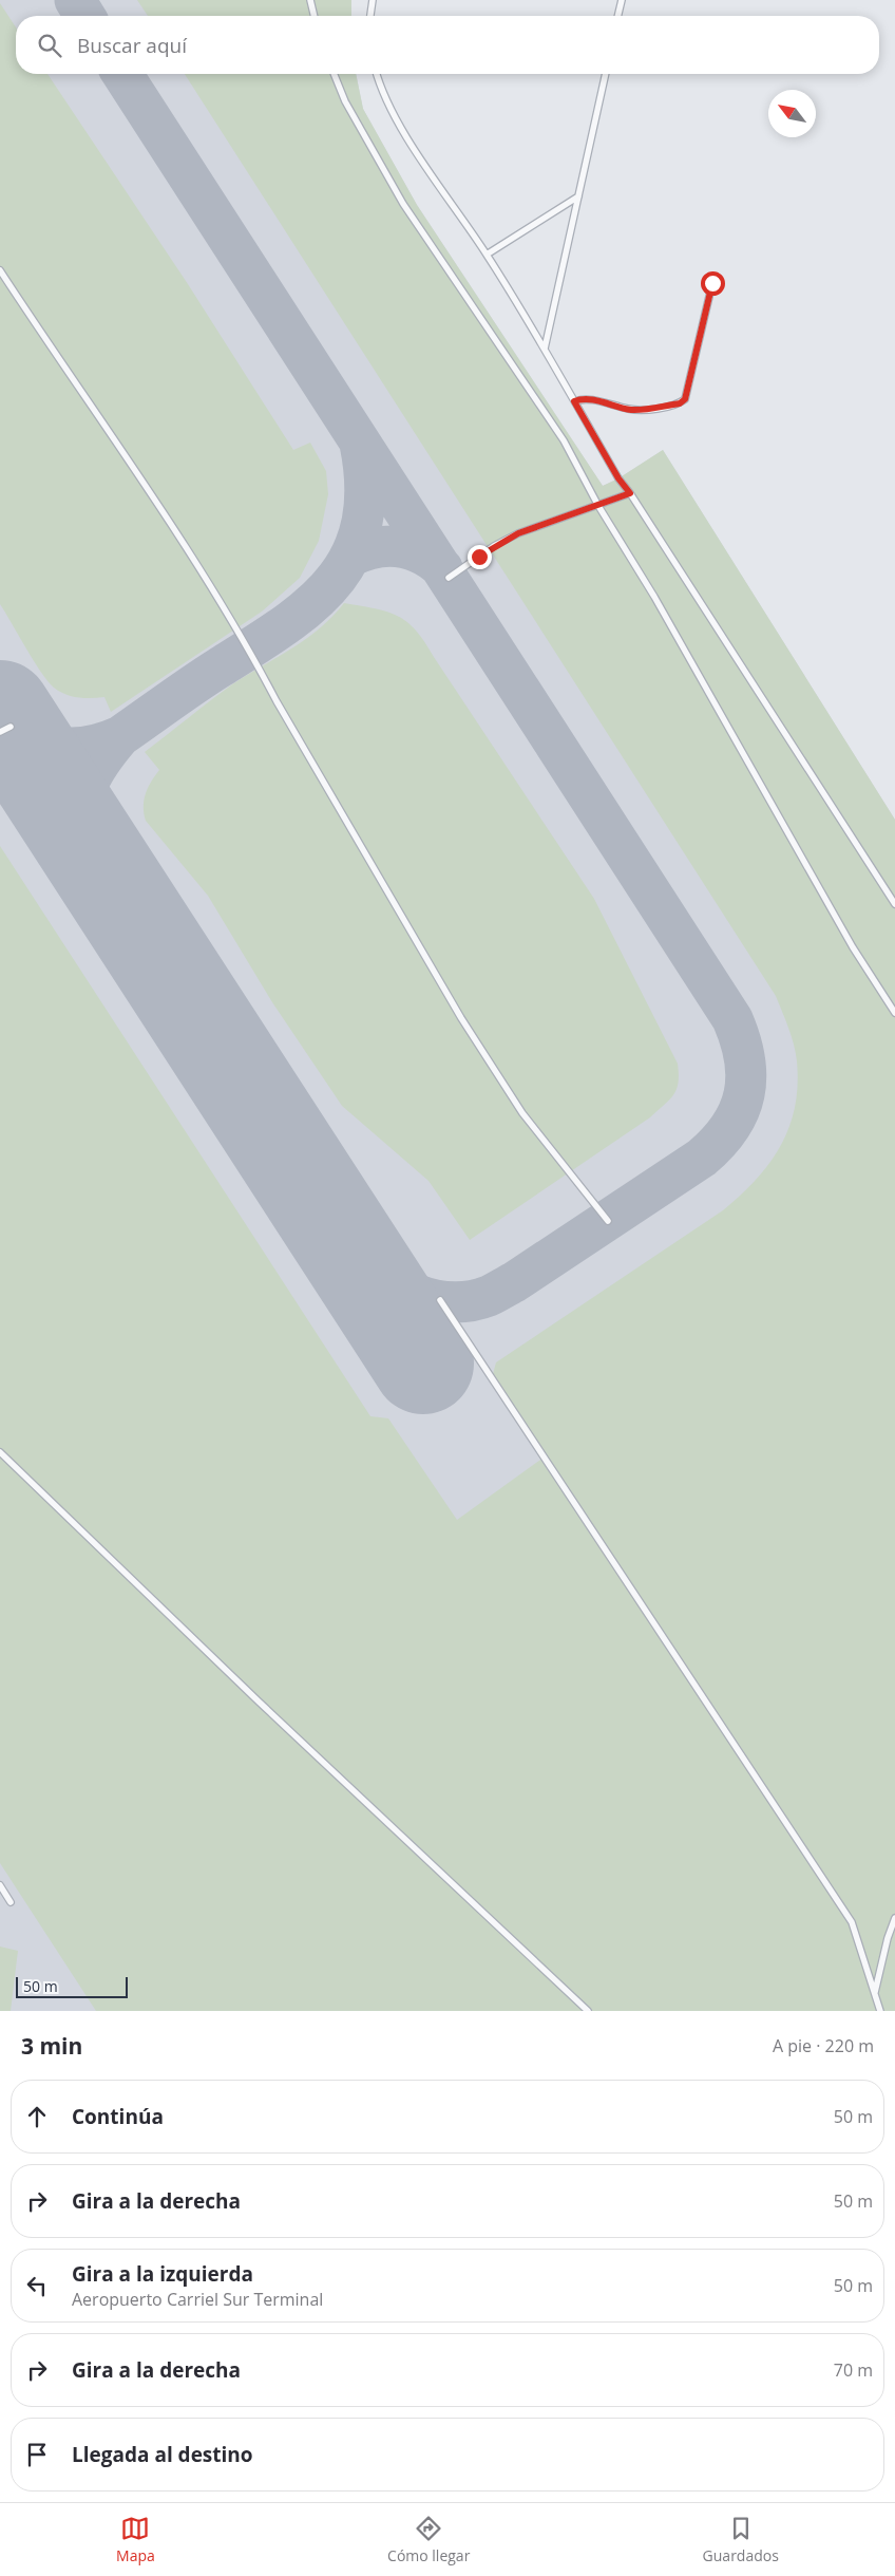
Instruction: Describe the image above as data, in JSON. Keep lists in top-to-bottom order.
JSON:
{
  "scale_bar": "50 m",
  "north": "top left",
  "page": {
    "search": "Buscar aquí",
    "scale": "50 m",
    "heading": ["3 min", "A pie · 220 m"],
    "list": [
      ["Continúa", "50 m"],
      ["Gira a la derecha", "50 m"],
      ["Gira a la izquierda", "Aeropuerto Carriel Sur Terminal", "50 m"],
      ["Gira a la derecha", "70 m"],
      "Llegada al destino"
    ],
    "nav": ["Mapa", "Cómo llegar", "Guardados"]
  }
}
